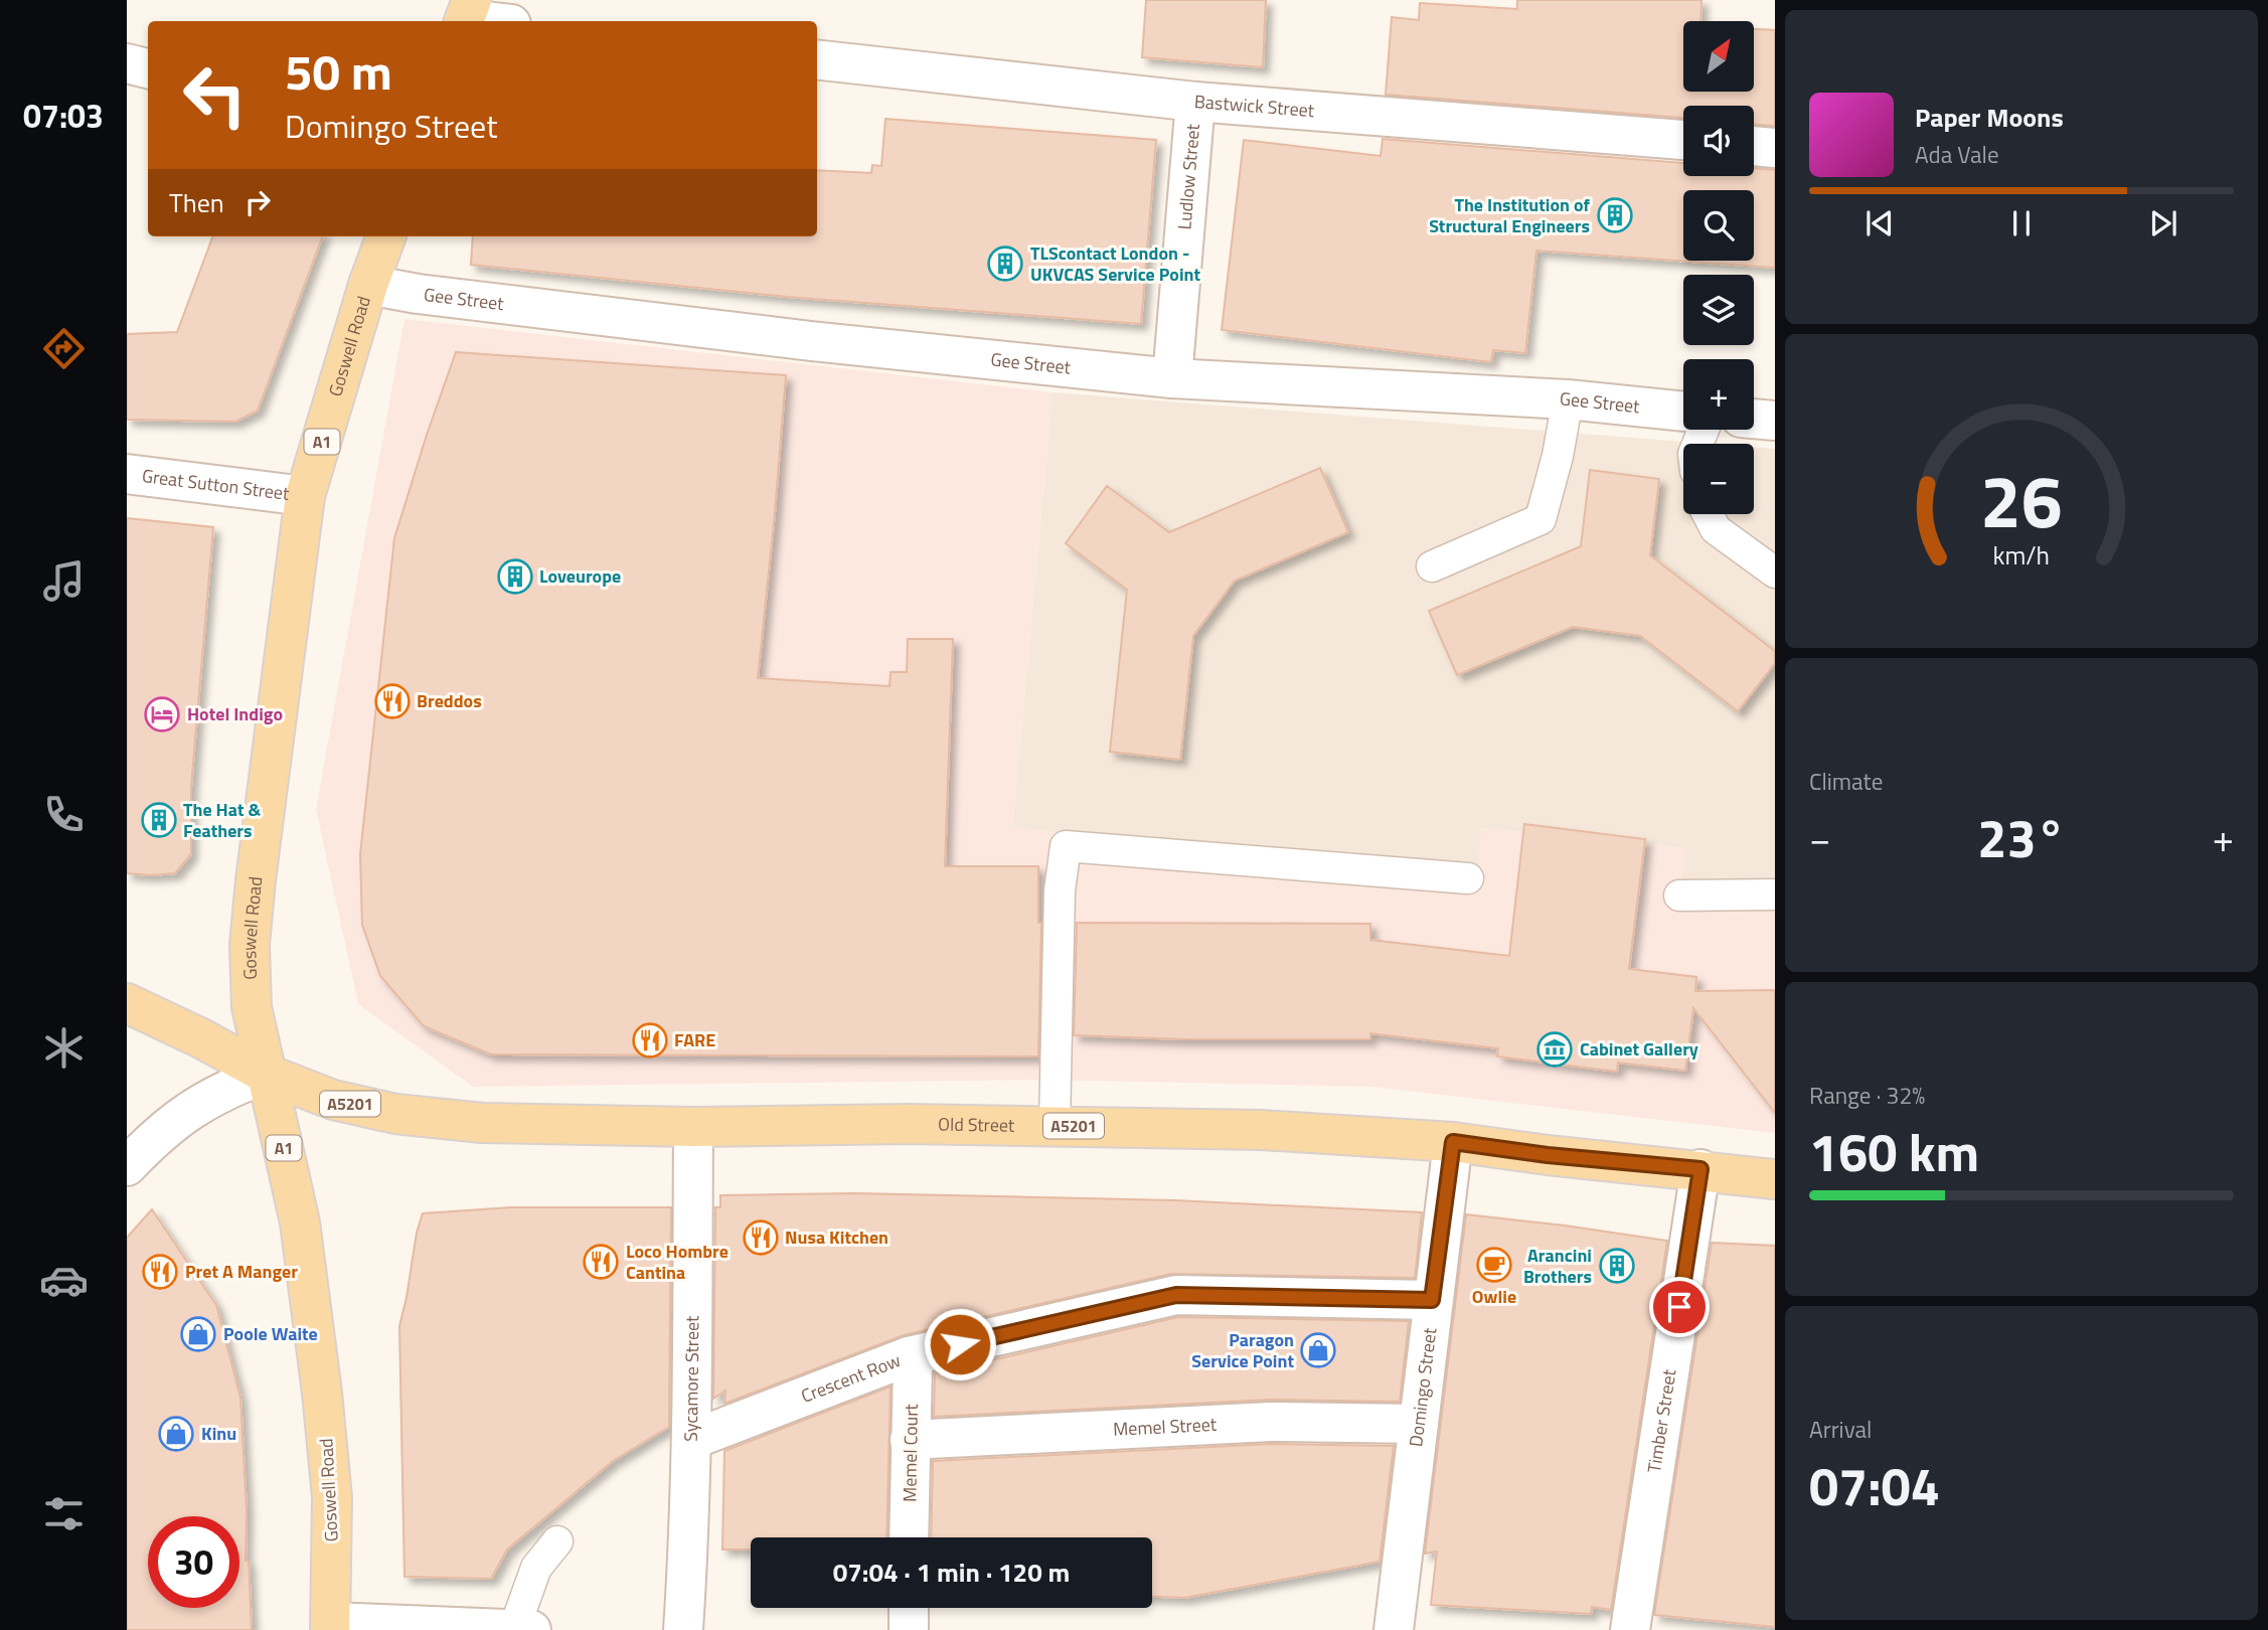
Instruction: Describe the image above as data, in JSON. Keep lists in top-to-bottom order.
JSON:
{
  "streets": {
    "main road": [
      "Goswell Road",
      "A1",
      "A5201",
      "Old Street"
    ],
    "street": [
      "Bastwick Street",
      "Ludlow Street",
      "Gee Street",
      "Great Sutton Street",
      "Sycamore Street",
      "Crescent Row",
      "Domingo Street",
      "Timber Street",
      "Memel Street",
      "Memel Court"
    ]
  },
  "crossings": [
    ["Bastwick Street", "Ludlow Street"],
    ["Ludlow Street", "Gee Street"],
    ["Gee Street", "Goswell Road"],
    ["Goswell Road", "Great Sutton Street"],
    ["Goswell Road", "A5201"],
    ["Goswell Road", "Old Street"],
    ["A5201", "Old Street"],
    ["Old Street", "Sycamore Street"],
    ["Old Street", "Domingo Street"],
    ["Old Street", "Timber Street"],
    ["Sycamore Street", "Crescent Row"],
    ["Crescent Row", "Domingo Street"],
    ["Crescent Row", "Memel Court"],
    ["Domingo Street", "Memel Street"],
    ["Memel Street", "Memel Court"]
  ],
  "places": {
    "building": [
      "The Institution of Structural Engineers",
      "TLScontact London - UKVCAS Service Point",
      "Loveurope",
      "The Hat & Feathers",
      "Arancini Brothers"
    ],
    "restaurant": [
      "Breddos",
      "FARE",
      "Nusa Kitchen",
      "Loco Hombre Cantina",
      "Pret A Manger"
    ],
    "hotel": ["Hotel Indigo"],
    "museum": ["Cabinet Gallery"],
    "cafe": ["Owlie"],
    "shop": ["Poole Waite", "Paragon Service Point", "Kinu"]
  },
  "north": "top right",
  "page": {
    "tabs": "07:03",
    "map_buttons": ["+", "−"],
    "turn": ["50 m", "Domingo Street"],
    "song": ["Paper Moons", "Ada Vale"],
    "then": "Then",
    "tile": [
      "Climate",
      ["Range · 32%", "160 km"],
      ["Arrival", "07:04"]
    ],
    "heat": ["−", "23°", "+"],
    "limit": "30",
    "trip": "07:04 · 1 min · 120 m",
    "gauge": ["26", "km/h"]
  }
}
